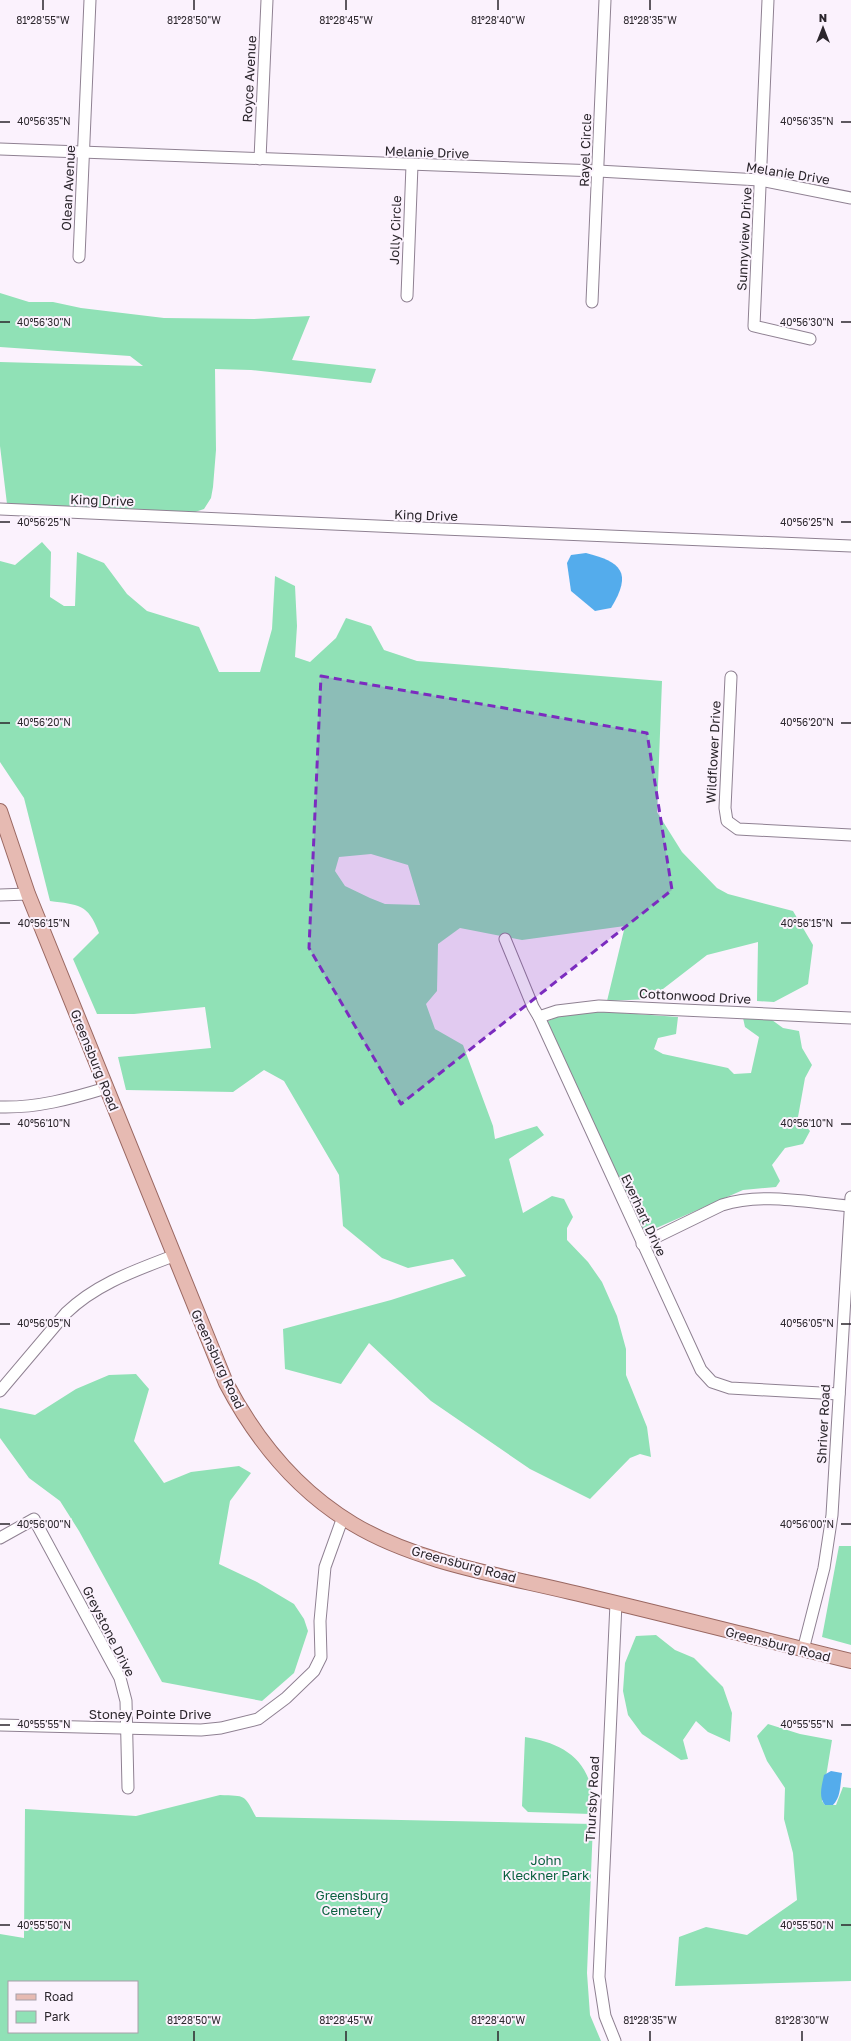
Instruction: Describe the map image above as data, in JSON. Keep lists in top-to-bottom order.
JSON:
{
  "streets": {
    "main road": ["Greensburg Road"],
    "street": [
      "Royce Avenue",
      "Rayel Circle",
      "Melanie Drive",
      "Olean Avenue",
      "Jolly Circle",
      "Sunnyview Drive",
      "King Drive",
      "Wildflower Drive",
      "Cottonwood Drive",
      "Everhart Drive",
      "Shriver Road",
      "Greystone Drive",
      "Stoney Pointe Drive",
      "Thursby Road"
    ]
  },
  "crossings": [
    ["Royce Avenue", "Melanie Drive"],
    ["Rayel Circle", "Melanie Drive"],
    ["Melanie Drive", "Olean Avenue"],
    ["Melanie Drive", "Jolly Circle"],
    ["Melanie Drive", "Sunnyview Drive"],
    ["Cottonwood Drive", "Everhart Drive"],
    ["Greensburg Road", "Shriver Road"],
    ["Greensburg Road", "Stoney Pointe Drive"],
    ["Greensburg Road", "Thursby Road"],
    ["Everhart Drive", "Shriver Road"],
    ["Greystone Drive", "Stoney Pointe Drive"]
  ],
  "parks": ["John Kleckner Park", "Greensburg Cemetery"],
  "legend": ["Road", "Park"],
  "north": "top",
  "coordinates": [
    "81°28'55\"W",
    "81°28'50\"W",
    "81°28'45\"W",
    "81°28'40\"W",
    "81°28'35\"W",
    "40°56'35\"N",
    "40°56'30\"N",
    "40°56'25\"N",
    "40°56'20\"N",
    "40°56'15\"N",
    "40°56'10\"N",
    "40°56'05\"N",
    "40°56'00\"N",
    "40°55'55\"N",
    "40°55'50\"N",
    "81°28'30\"W"
  ]
}
